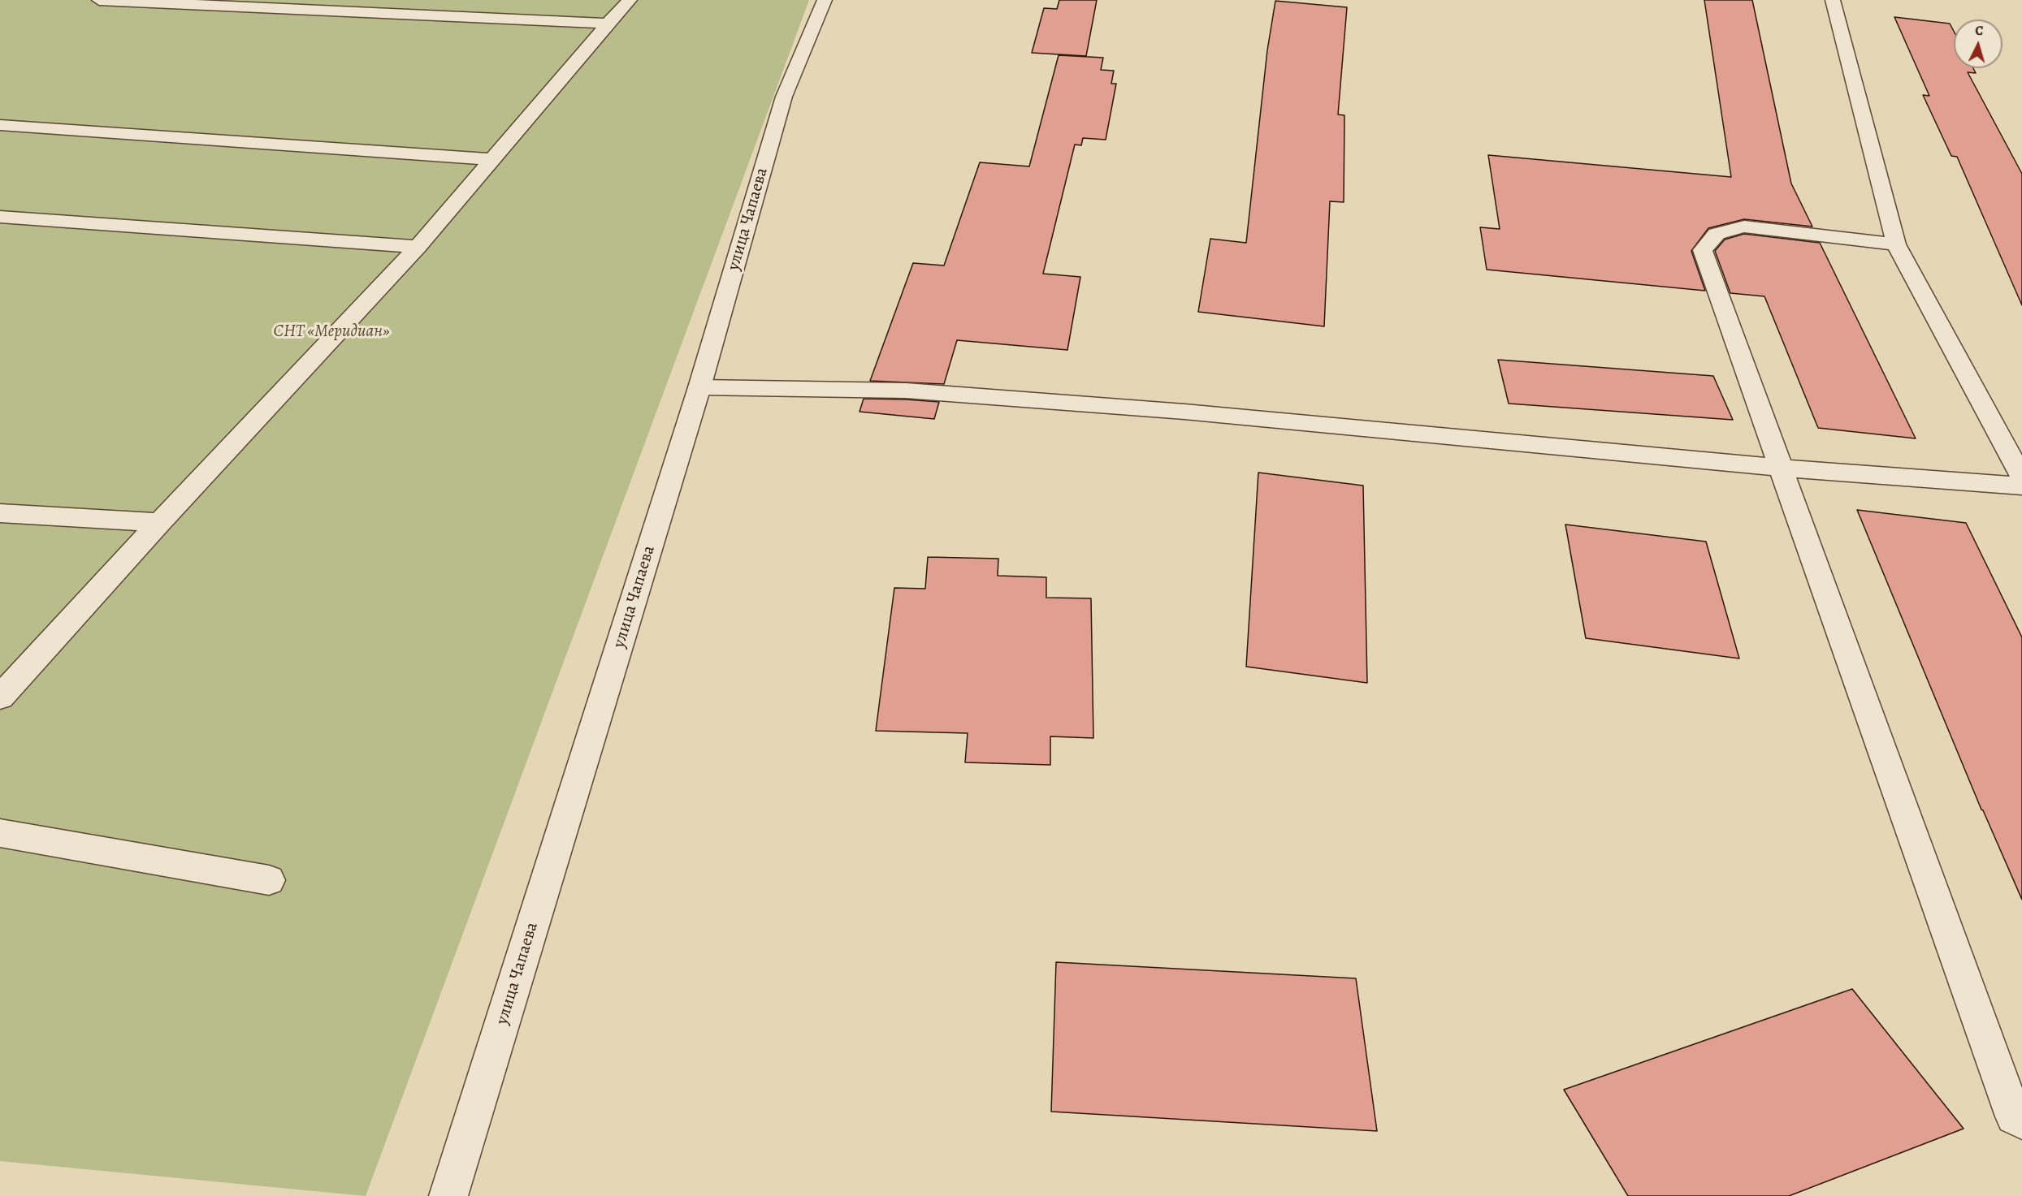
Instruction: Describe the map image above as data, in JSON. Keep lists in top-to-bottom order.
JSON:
{
  "streets": {
    "street": ["улица Чапаева"]
  },
  "parks": ["СНТ «Меридиан»"],
  "north": "top"
}
